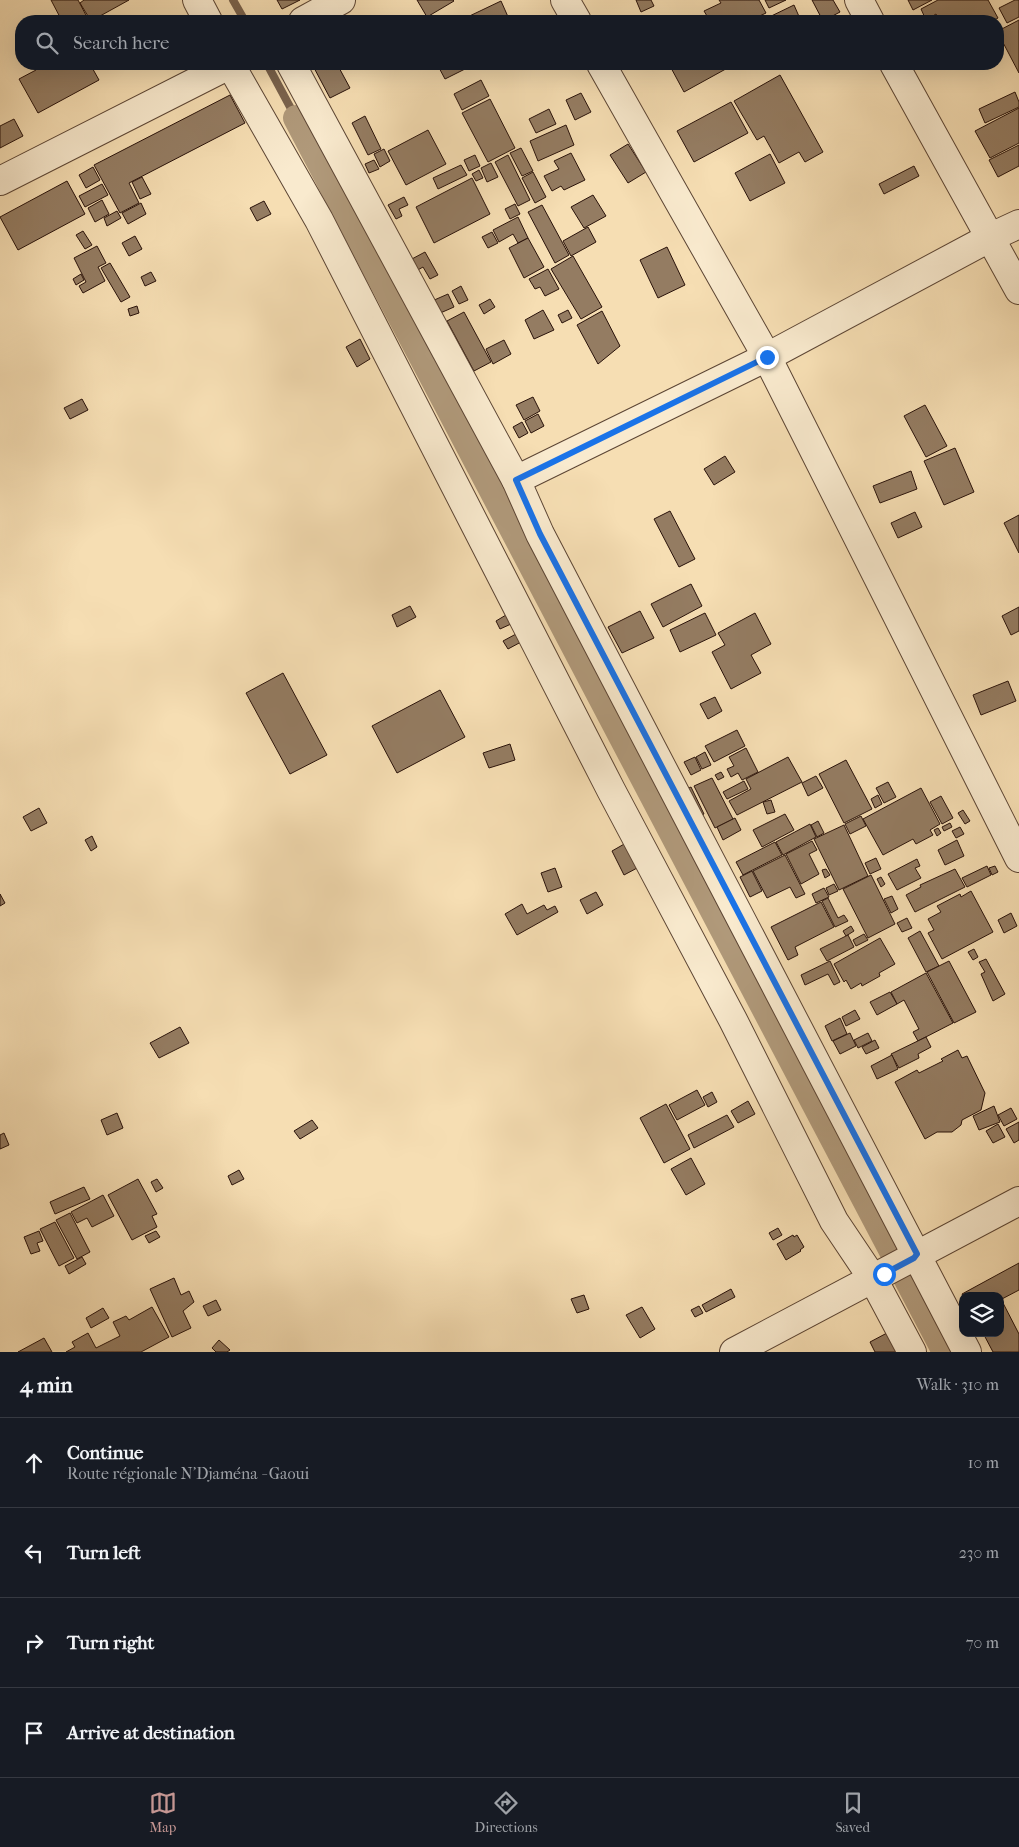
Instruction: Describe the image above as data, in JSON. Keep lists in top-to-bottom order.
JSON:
{
  "page": {
    "search": "Search here",
    "heading": ["4 min", "Walk · 310 m"],
    "list": [
      ["Continue", "Route régionale N'Djaména - Gaoui", "10 m"],
      ["Turn left", "230 m"],
      ["Turn right", "70 m"],
      "Arrive at destination"
    ],
    "nav": ["Map", "Directions", "Saved"]
  }
}
